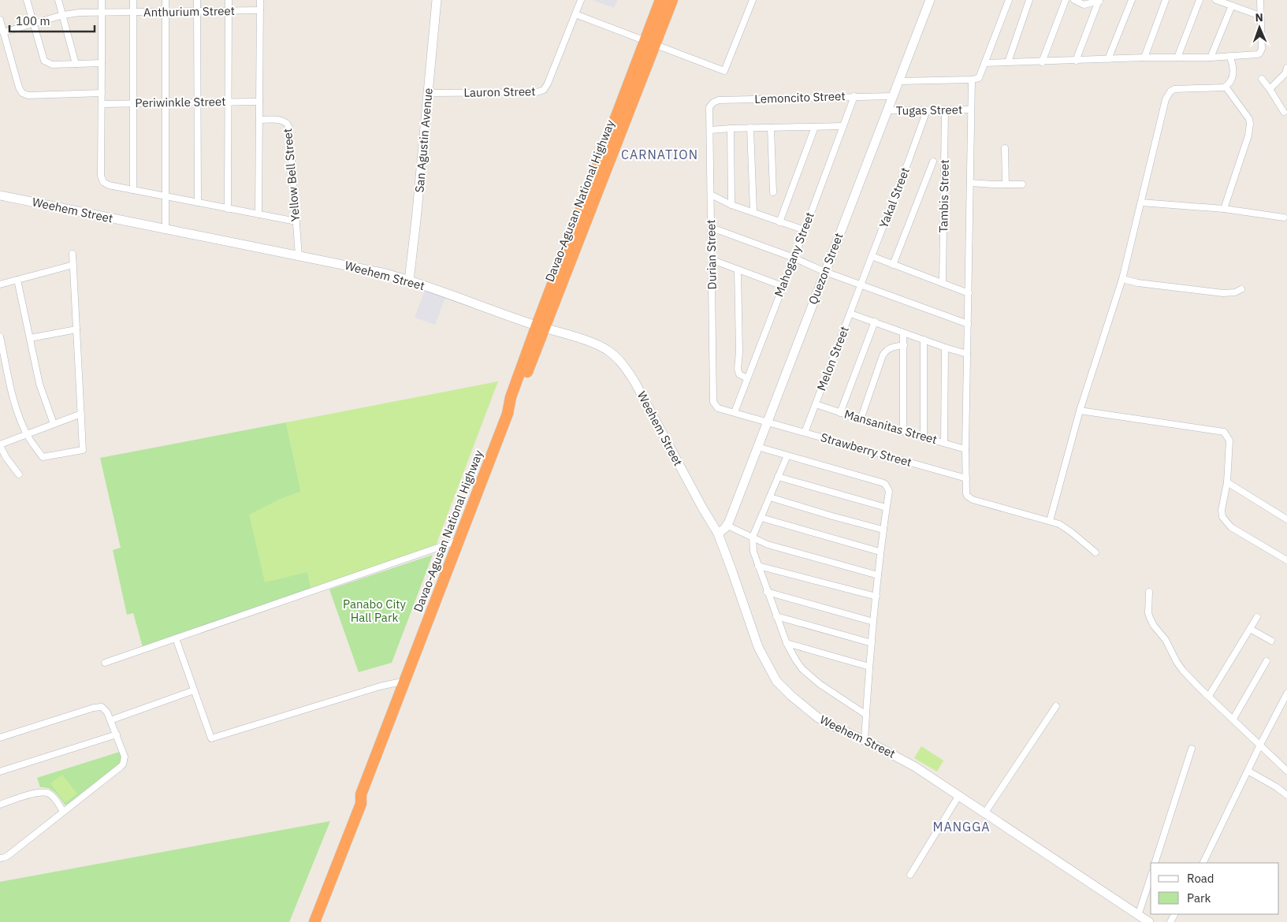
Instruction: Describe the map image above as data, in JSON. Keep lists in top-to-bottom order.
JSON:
{
  "streets": {
    "highway": ["Davao-Agusan National Highway"],
    "street": [
      "Anthurium Street",
      "Lauron Street",
      "Lemoncito Street",
      "Periwinkle Street",
      "Tugas Street",
      "San Agustin Avenue",
      "Yellow Bell Street",
      "Tambis Street",
      "Yakal Street",
      "Weehem Street",
      "Durian Street",
      "Mahogany Street",
      "Quezon Street",
      "Melon Street",
      "Mansanitas Street",
      "Strawberry Street"
    ]
  },
  "crossings": [
    ["Lauron Street", "San Agustin Avenue"],
    ["Lemoncito Street", "Durian Street"],
    ["Lemoncito Street", "Mahogany Street"],
    ["Lemoncito Street", "Quezon Street"],
    ["Tugas Street", "Tambis Street"],
    ["Tugas Street", "Yakal Street"],
    ["Tugas Street", "Quezon Street"],
    ["San Agustin Avenue", "Weehem Street"],
    ["Yellow Bell Street", "Weehem Street"],
    ["Yakal Street", "Melon Street"],
    ["Davao-Agusan National Highway", "Weehem Street"],
    ["Weehem Street", "Quezon Street"],
    ["Durian Street", "Strawberry Street"],
    ["Mahogany Street", "Strawberry Street"],
    ["Quezon Street", "Strawberry Street"],
    ["Melon Street", "Mansanitas Street"],
    ["Melon Street", "Strawberry Street"]
  ],
  "districts": ["CARNATION", "MANGGA"],
  "parks": ["Panabo City Hall Park"],
  "legend": ["Road", "Park"],
  "scale_bar": "100 m",
  "north": "top"
}
